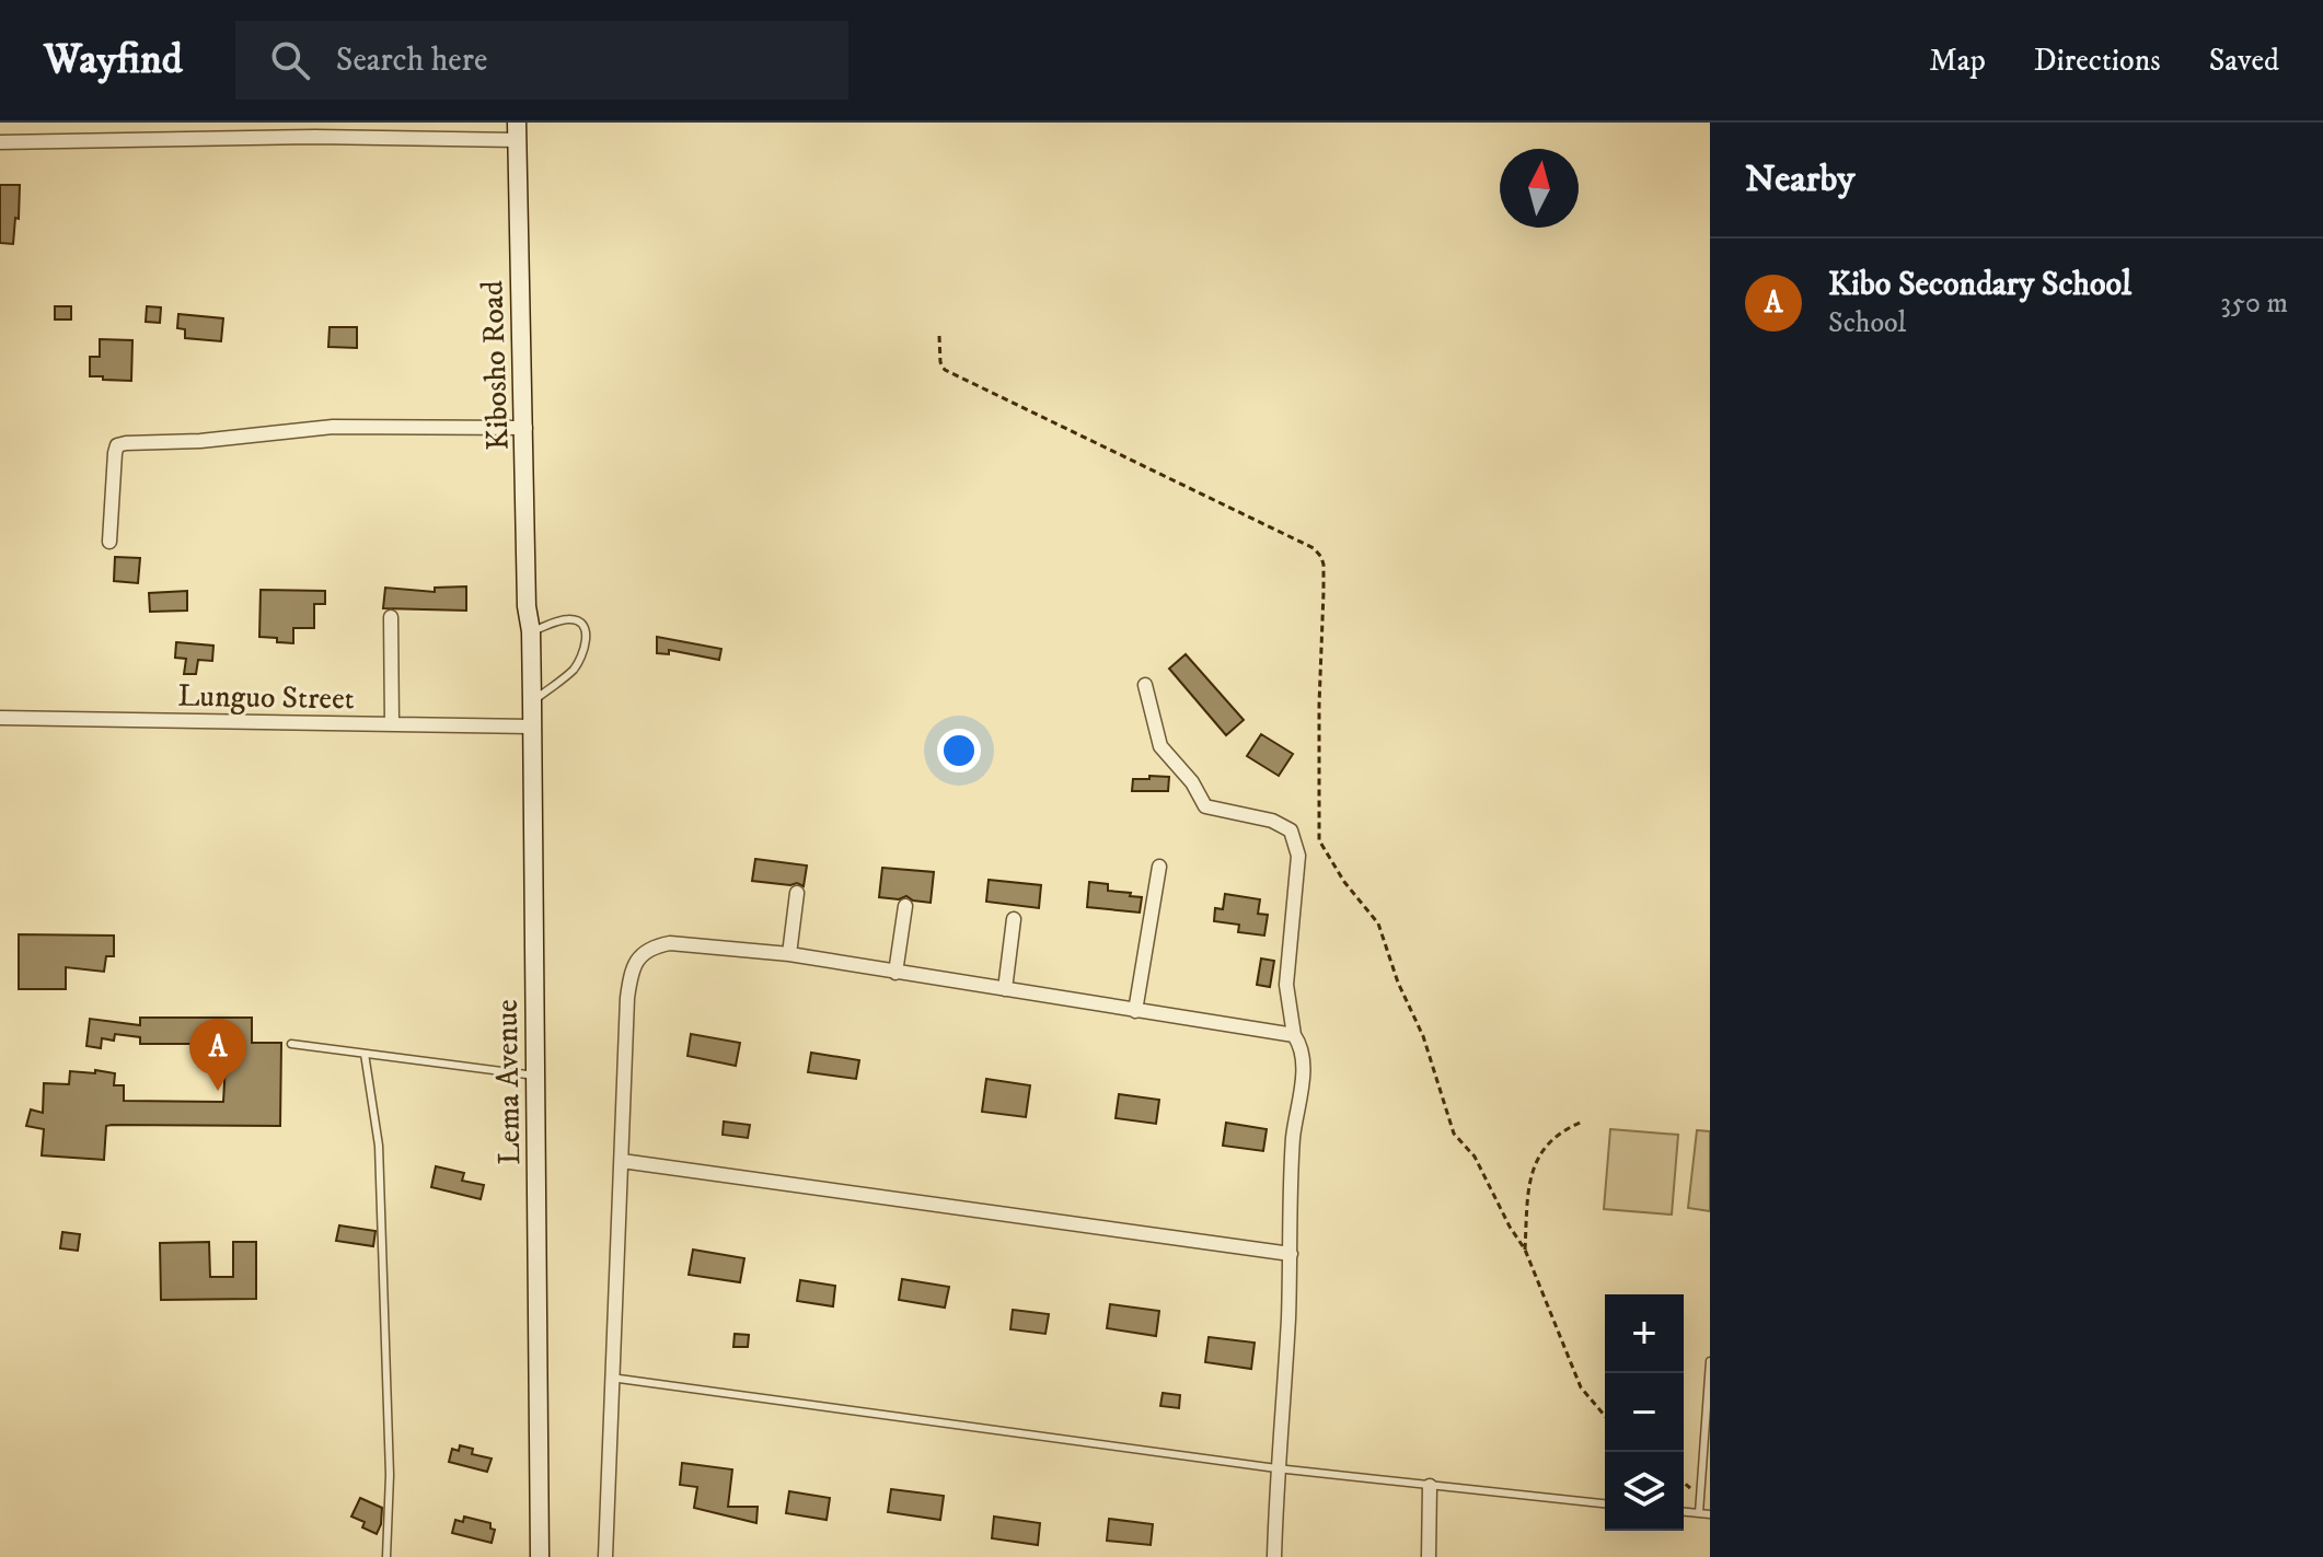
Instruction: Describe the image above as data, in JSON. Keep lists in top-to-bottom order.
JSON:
{
  "streets": {
    "main road": ["Kibosho Road", "Lema Avenue"],
    "street": ["Lunguo Street"]
  },
  "crossings": [
    ["Kibosho Road", "Lema Avenue"],
    ["Lunguo Street", "Lema Avenue"]
  ],
  "north": "top",
  "page": {
    "header": "Wayfind",
    "search": "Search here",
    "nav": ["Map", "Directions", "Saved"],
    "heading": "Nearby",
    "list": [
      {
        "mark": "A",
        "name": "Kibo Secondary School",
        "note": "School",
        "value": "350 m"
      }
    ],
    "pins": "A",
    "map_buttons": ["+", "−"]
  }
}
